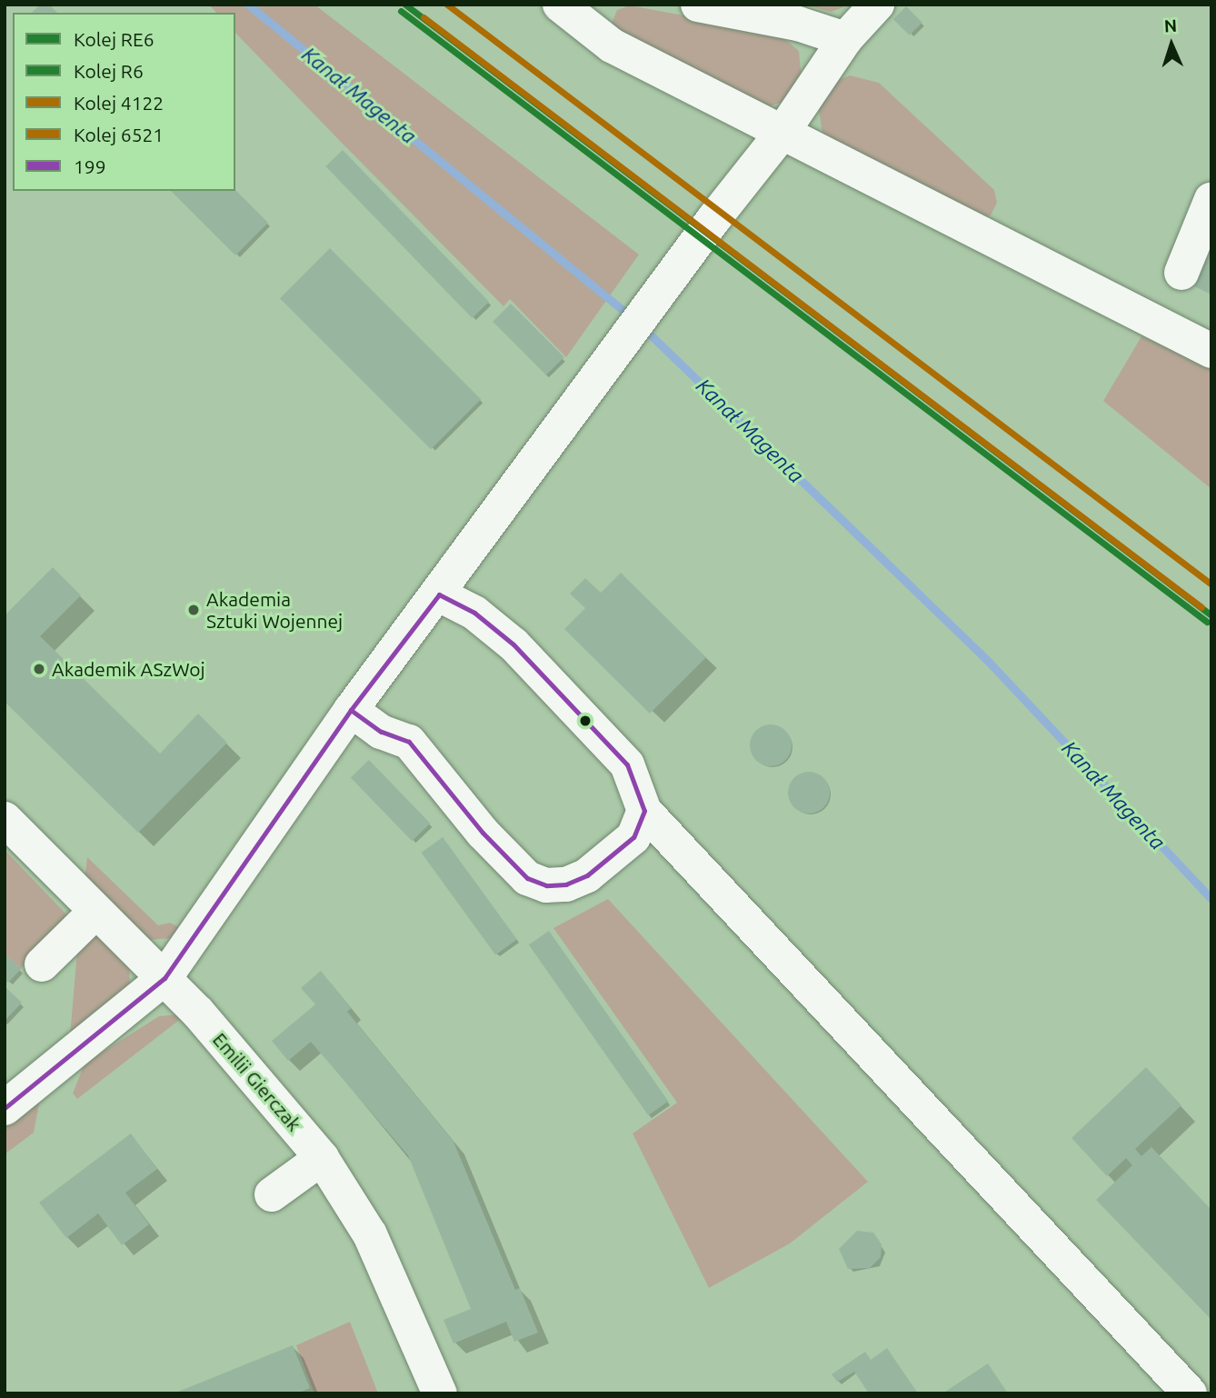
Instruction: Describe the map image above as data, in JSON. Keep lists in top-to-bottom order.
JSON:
{
  "streets": {
    "street": ["Emilii Gierczak"]
  },
  "water": ["Kanał Magenta"],
  "places": ["Akademia Sztuki Wojennej", "Akademik ASzWoj"],
  "lines": [
    "rail line RE6",
    "rail line 4122",
    "rail line R6",
    "rail line 6521",
    "transit line 199"
  ],
  "legend": [
    "Kolej RE6",
    "Kolej R6",
    "Kolej 4122",
    "Kolej 6521",
    "199"
  ],
  "north": "top"
}
